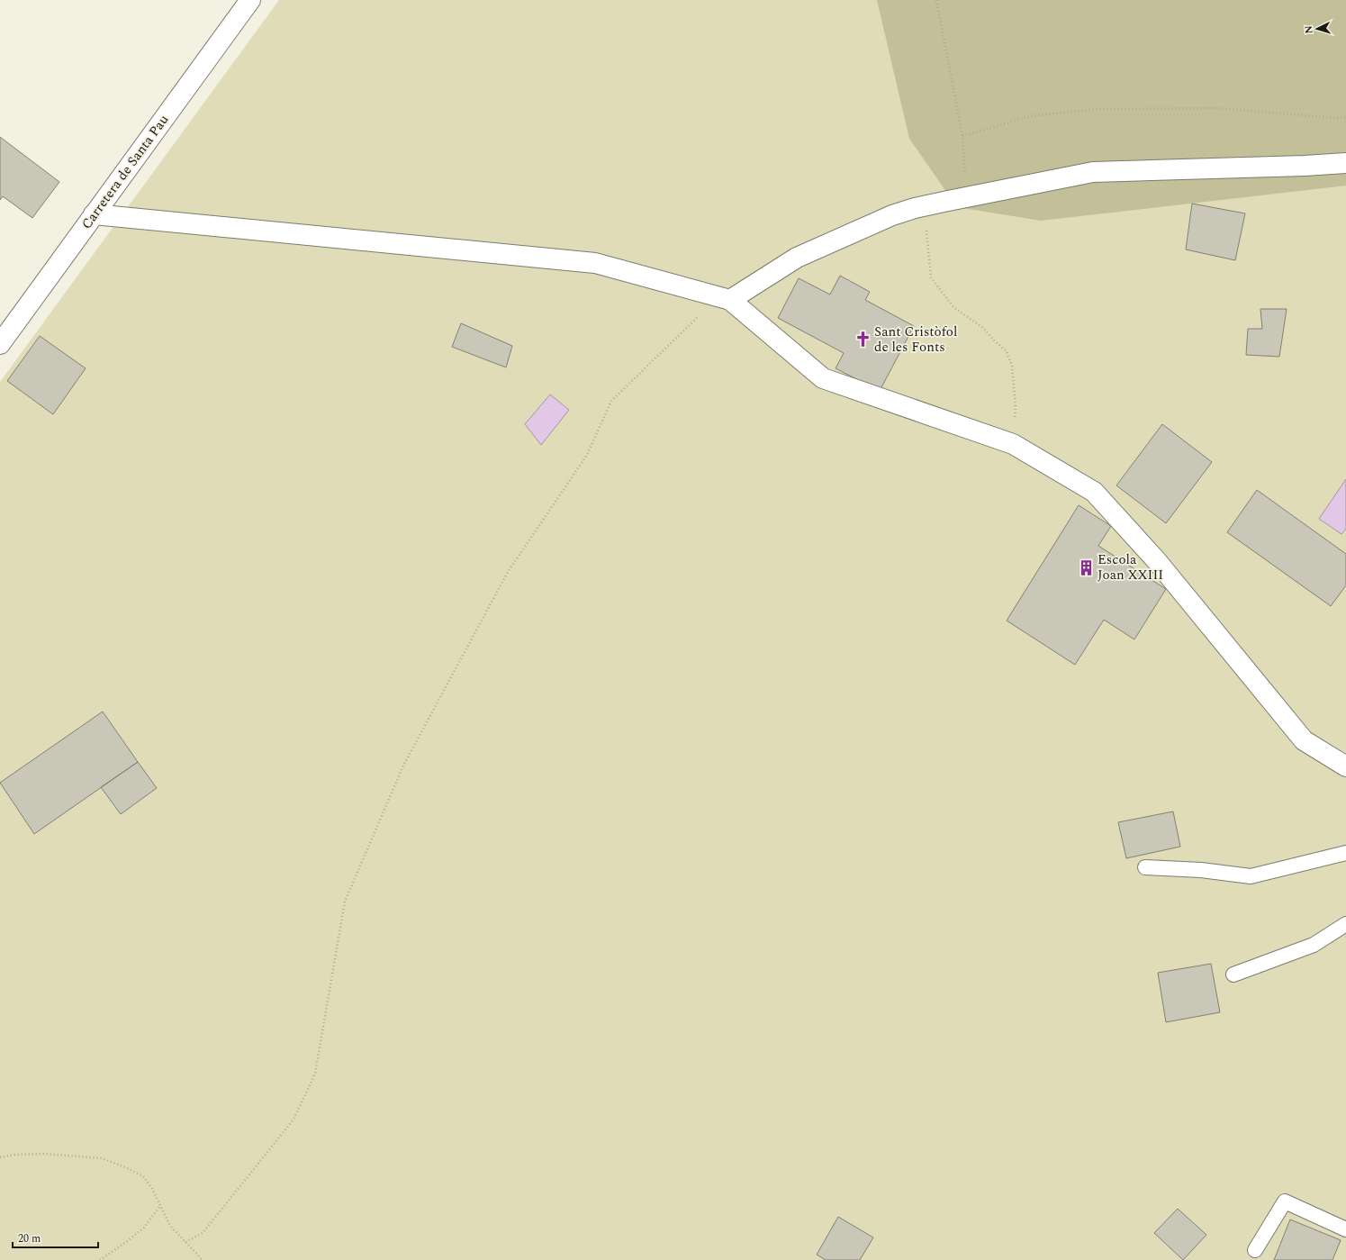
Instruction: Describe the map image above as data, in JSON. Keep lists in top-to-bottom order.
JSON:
{
  "streets": {
    "street": ["Carretera de Santa Pau"]
  },
  "places": {
    "church": ["Sant Cristòfol de les Fonts"],
    "building": ["Escola Joan XXIII"]
  },
  "scale_bar": "20 m",
  "north": "left"
}
